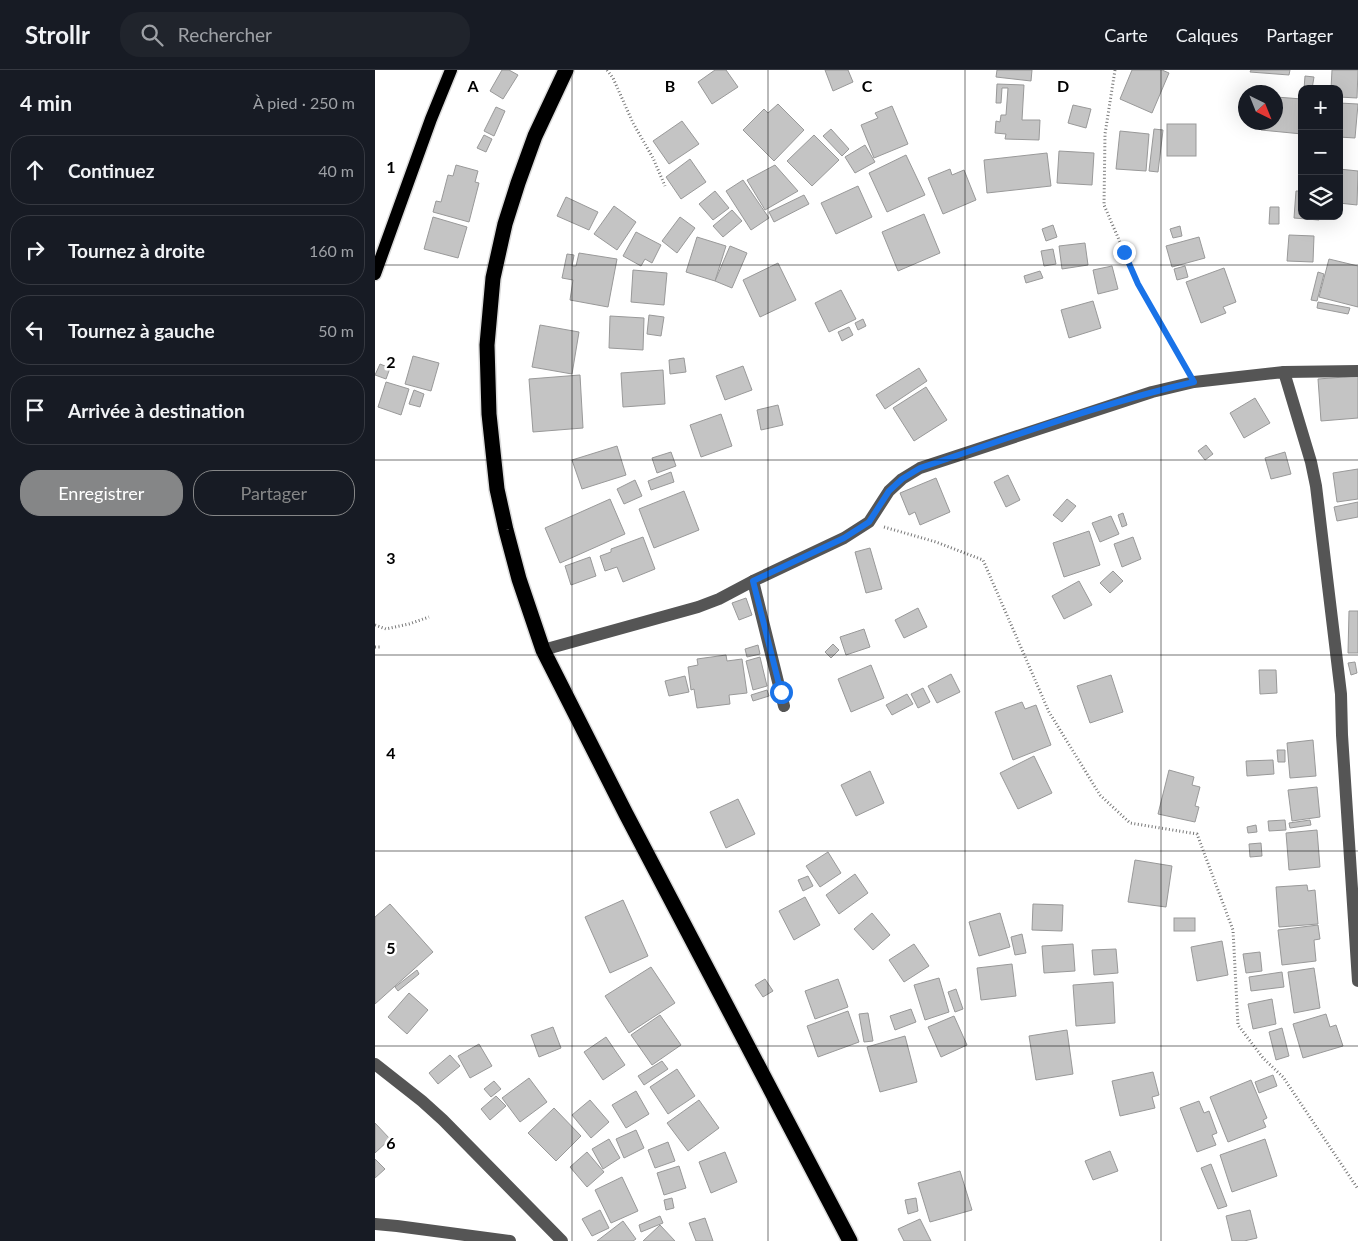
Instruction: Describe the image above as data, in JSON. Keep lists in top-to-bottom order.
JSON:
{
  "north": "bottom right",
  "page": {
    "header": "Strollr",
    "search": "Rechercher",
    "nav": ["Carte", "Calques", "Partager"],
    "heading": ["4 min", "À pied · 250 m"],
    "map_buttons": ["+", "−"],
    "list": [
      ["Continuez", "40 m"],
      ["Tournez à droite", "160 m"],
      ["Tournez à gauche", "50 m"],
      "Arrivée à destination"
    ],
    "buttons": ["Enregistrer", "Partager"]
  },
  "grid": {
    "columns": [
      "A",
      "B",
      "C",
      "D"
    ],
    "rows": [
      "1",
      "2",
      "3",
      "4",
      "5",
      "6"
    ]
  }
}
